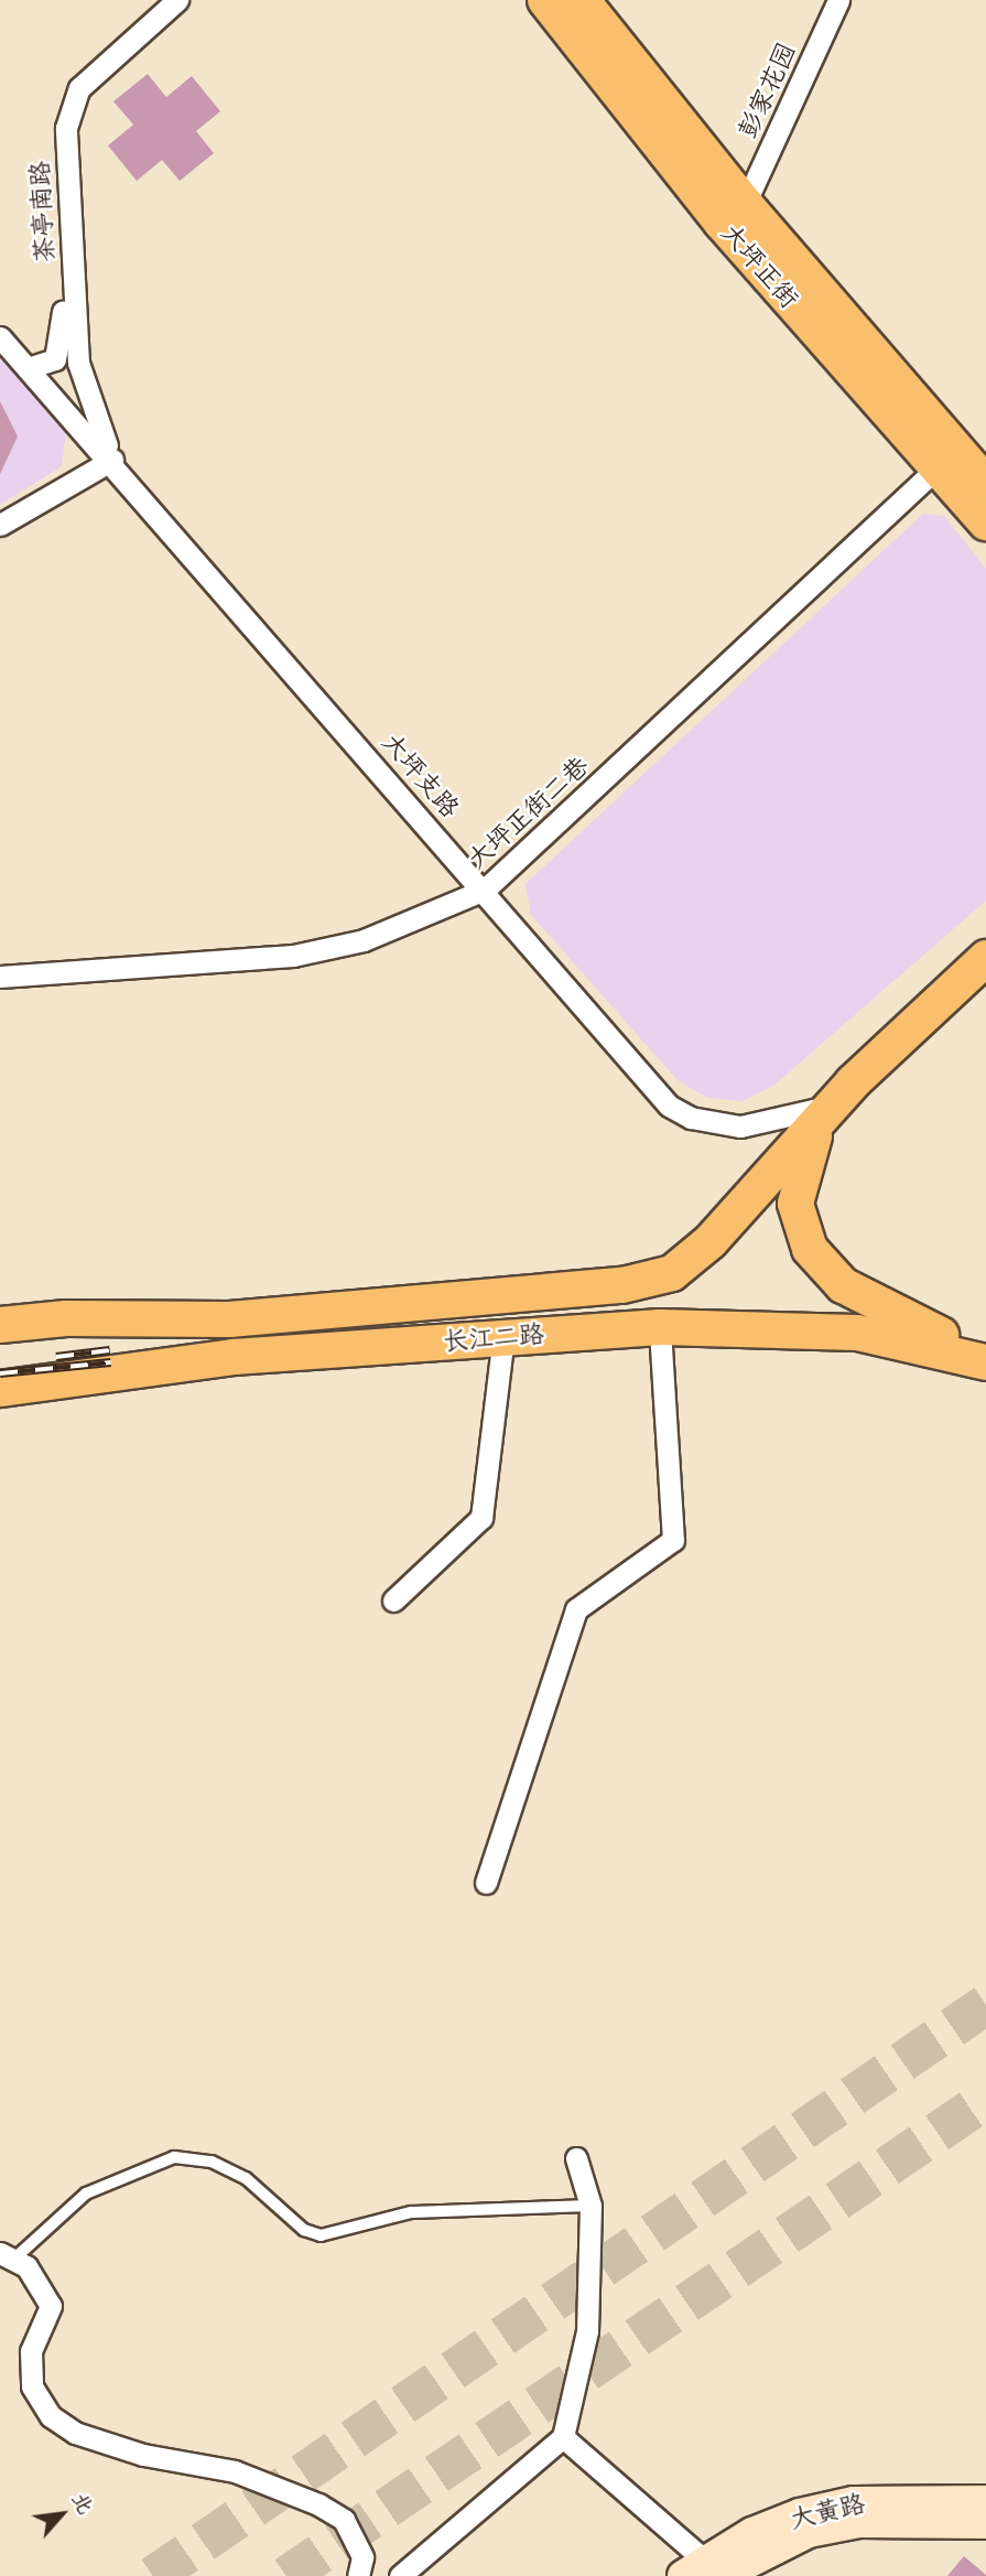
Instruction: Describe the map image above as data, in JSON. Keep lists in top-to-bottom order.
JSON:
{
  "streets": {
    "main road": ["大坪正街", "长江二路", "大黄路"],
    "street": [
      "彭家花园",
      "茶亭南路",
      "大坪支路",
      "大坪正街二巷"
    ]
  },
  "crossings": [
    ["彭家花园", "大坪正街"],
    ["茶亭南路", "大坪支路"],
    ["大坪正街", "大坪正街二巷"],
    ["大坪支路", "大坪正街二巷"],
    ["大坪支路", "长江二路"]
  ],
  "north": "top right"
}
